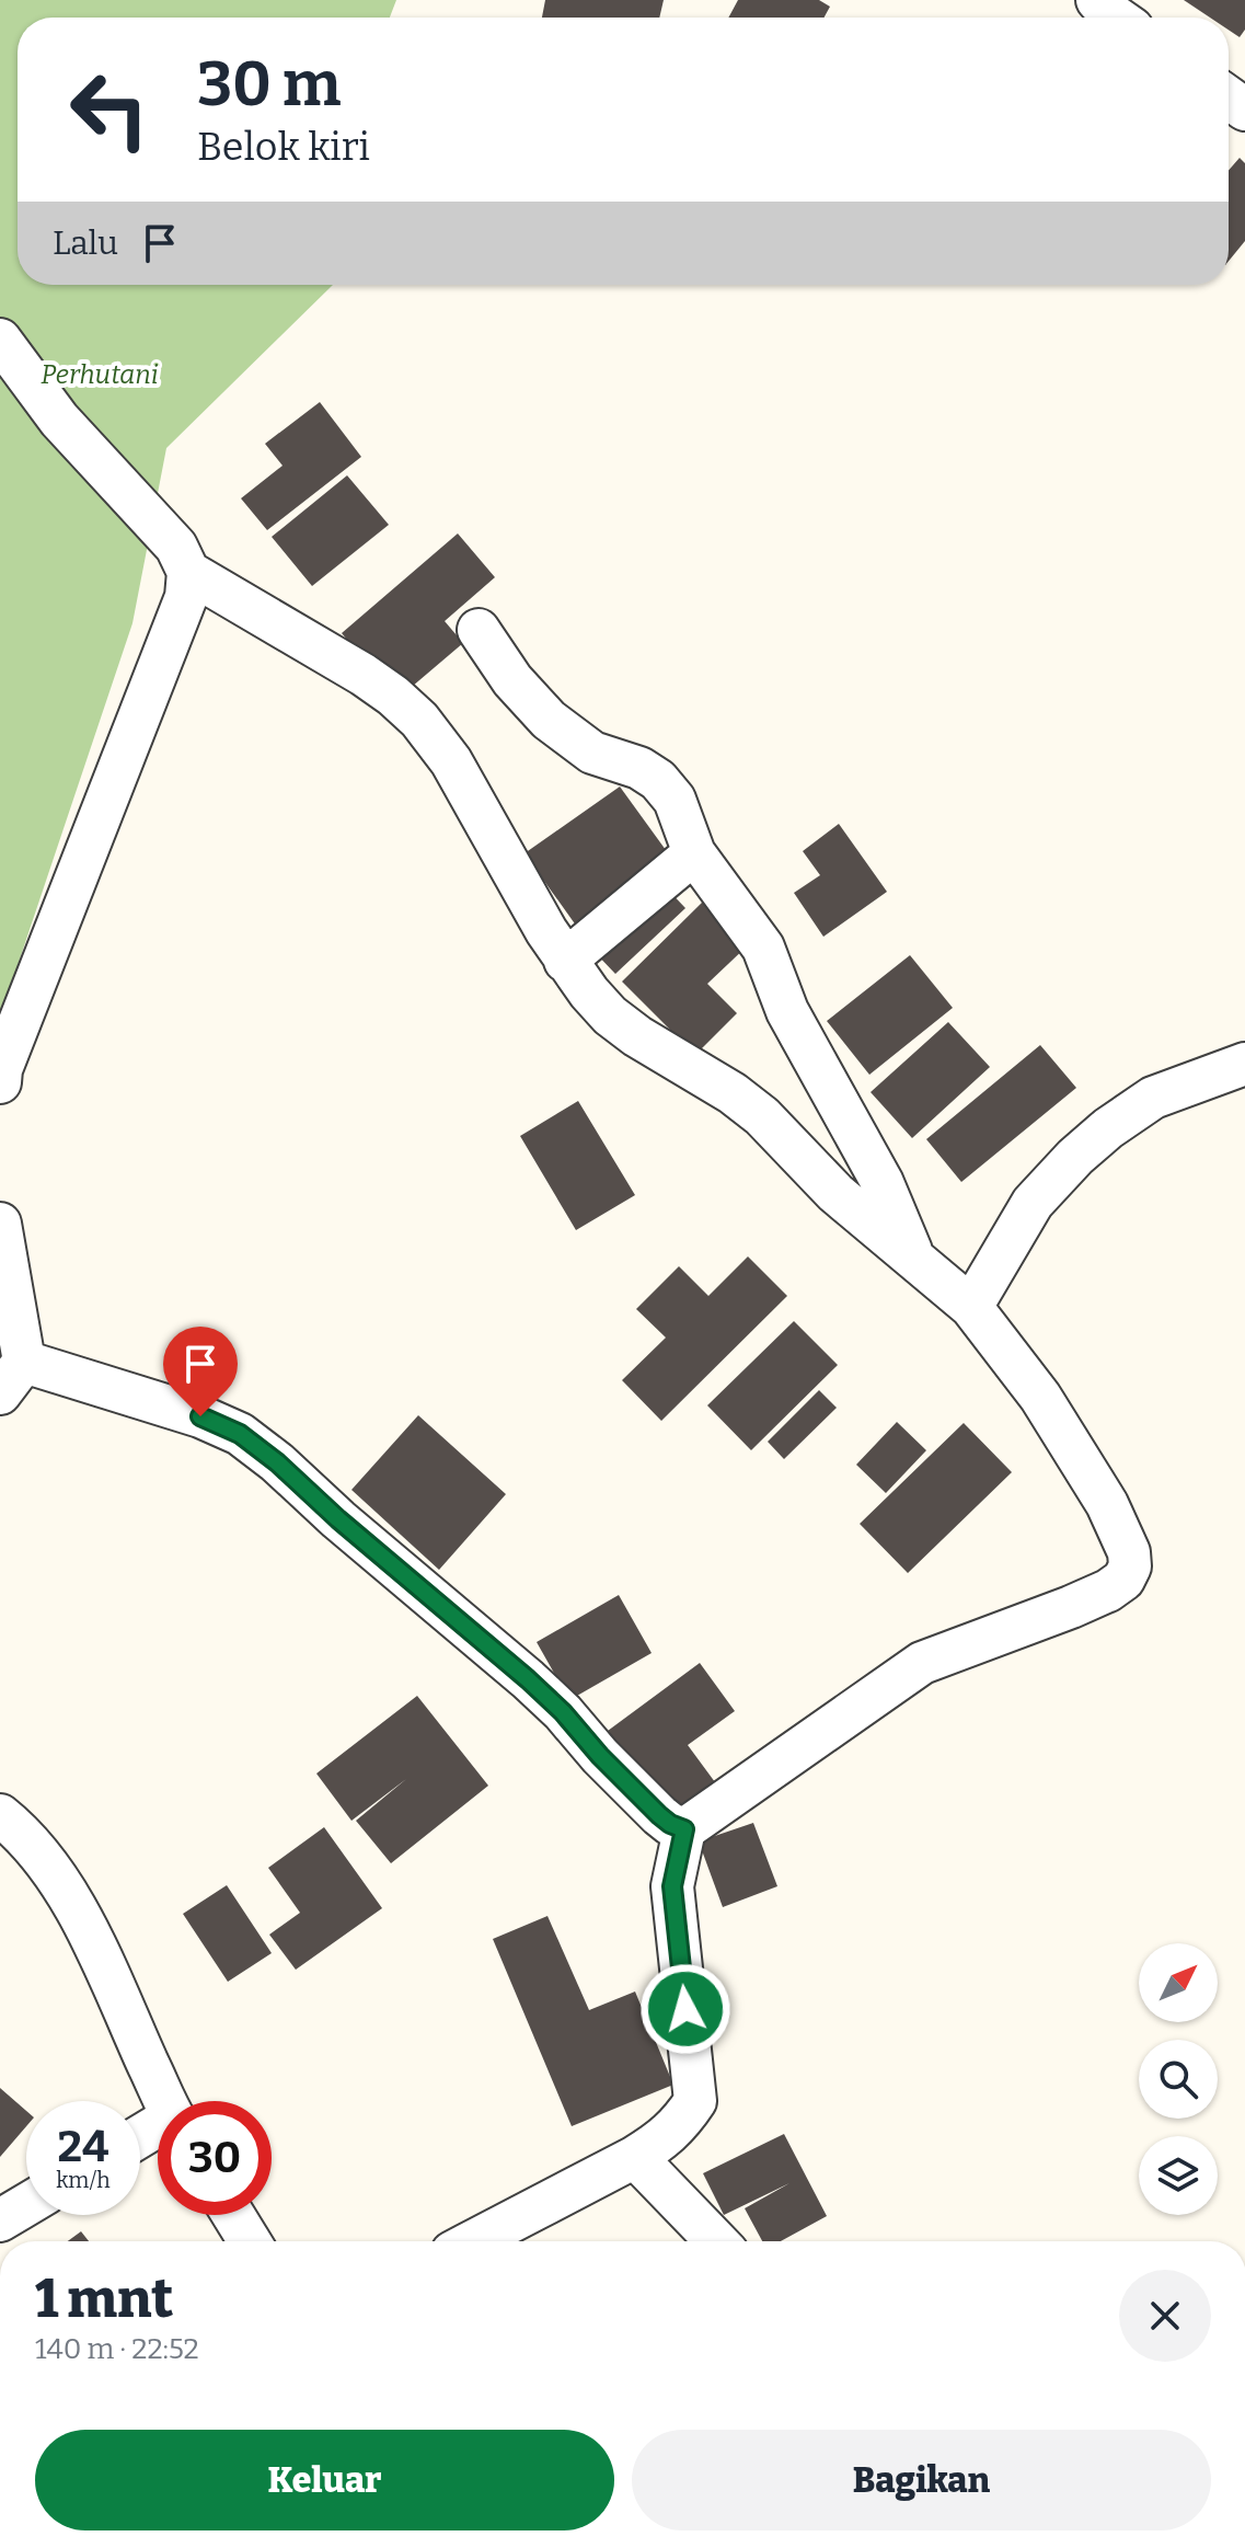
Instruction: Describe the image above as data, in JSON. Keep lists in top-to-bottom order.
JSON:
{
  "parks": ["Perhutani"],
  "north": "top right",
  "page": {
    "turn": ["30 m", "Belok kiri"],
    "then": "Lalu",
    "speed": "24 km/h",
    "limit": "30",
    "heading": ["1 mnt", "140 m · 22:52"],
    "buttons": ["Keluar", "Bagikan"]
  }
}
